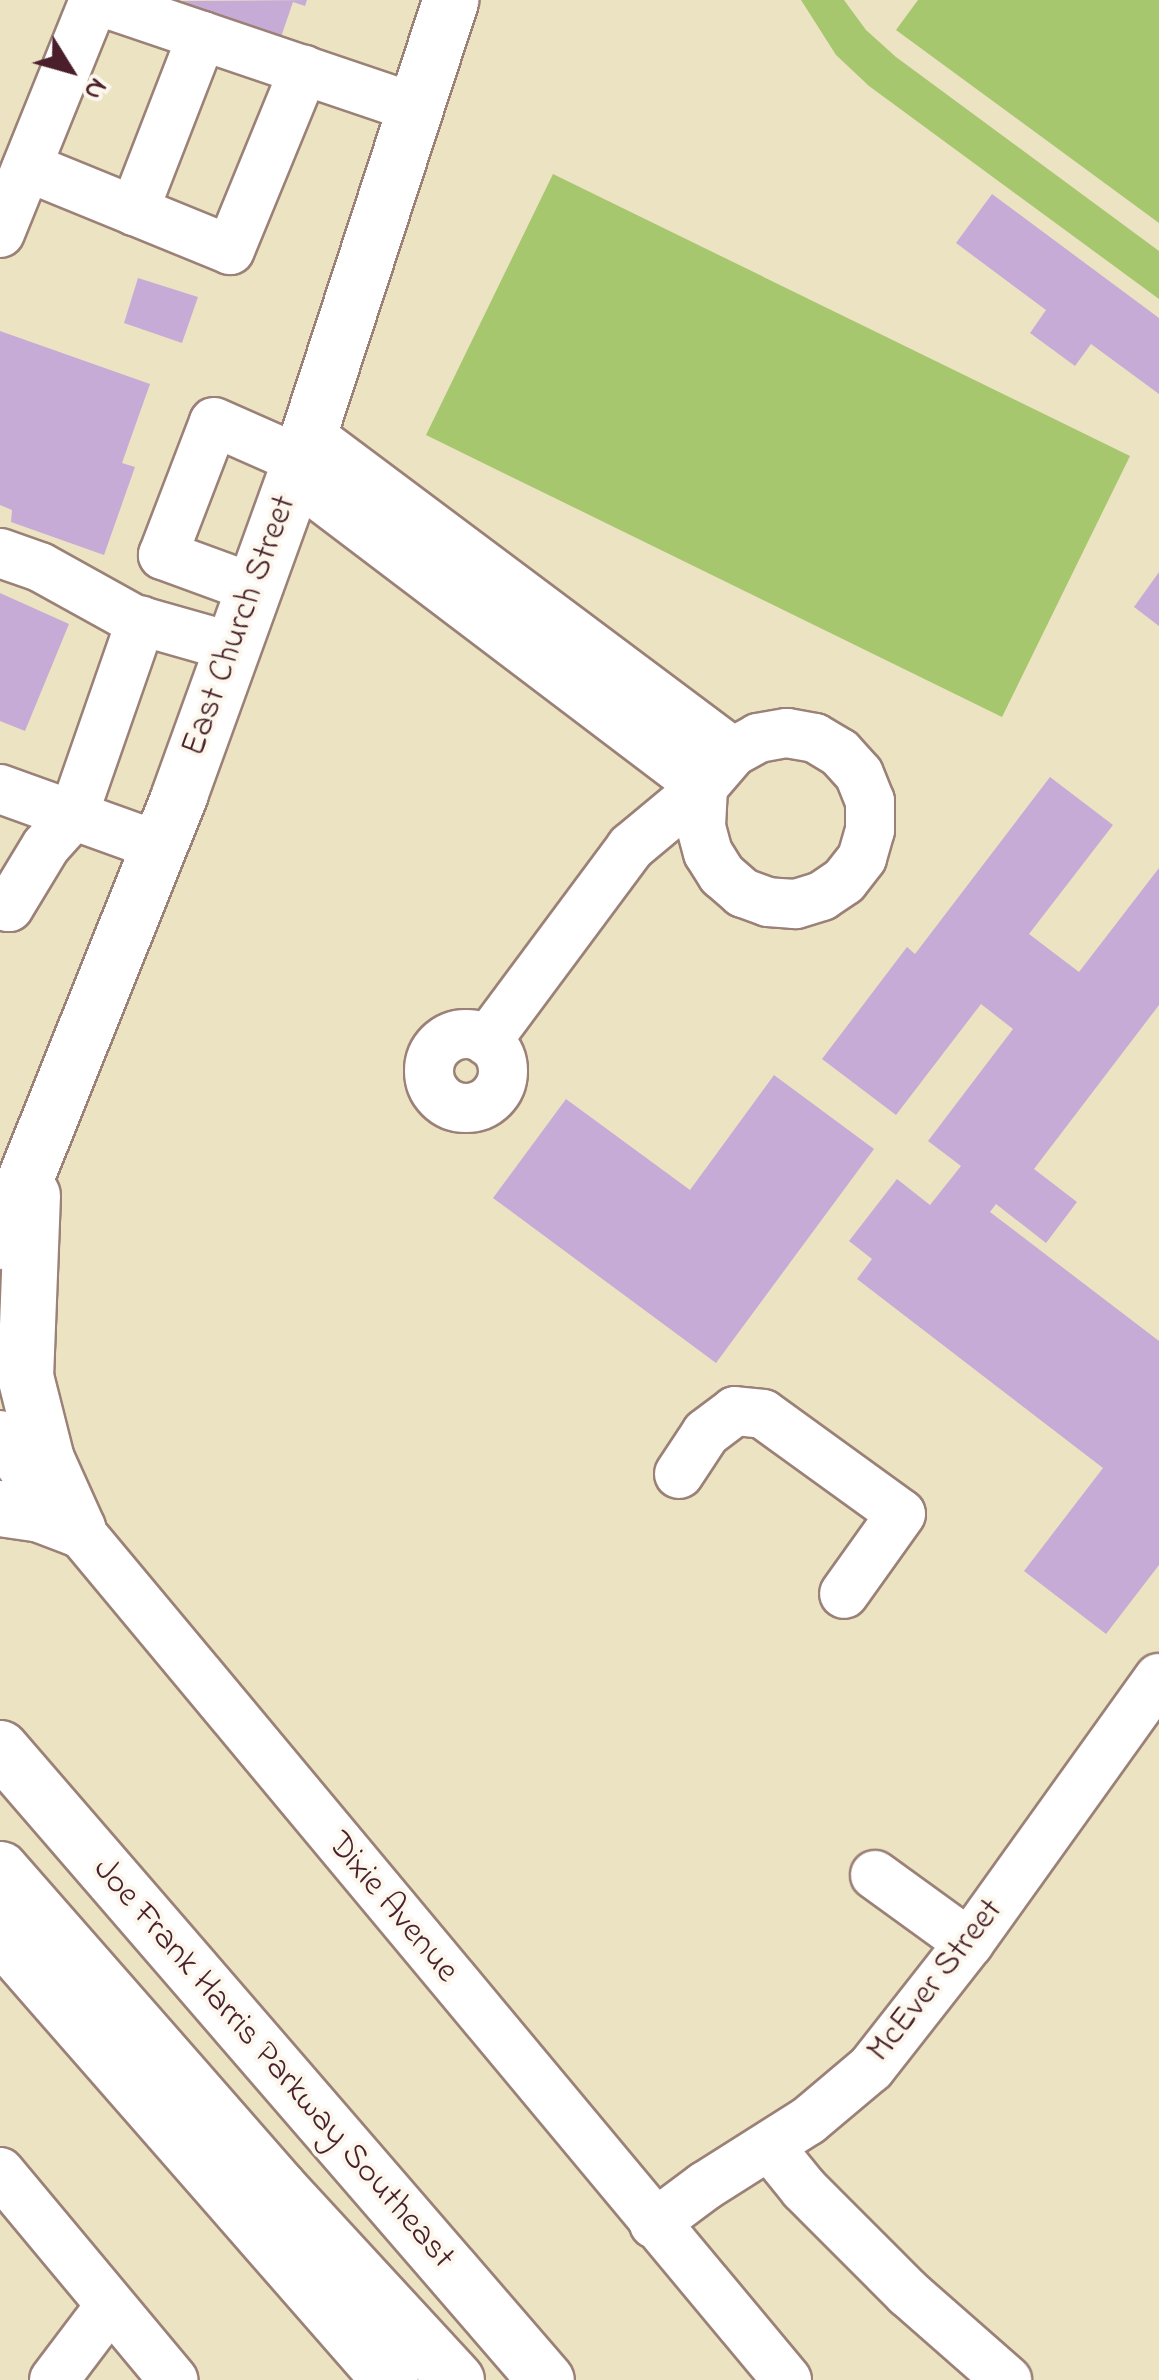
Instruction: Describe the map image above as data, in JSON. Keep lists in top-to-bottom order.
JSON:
{
  "streets": {
    "main road": ["East Church Street", "Joe Frank Harris Parkway Southeast"],
    "street": ["Dixie Avenue", "McEver Street"]
  },
  "crossings": [
    ["Dixie Avenue", "McEver Street"]
  ],
  "north": "bottom right"
}
